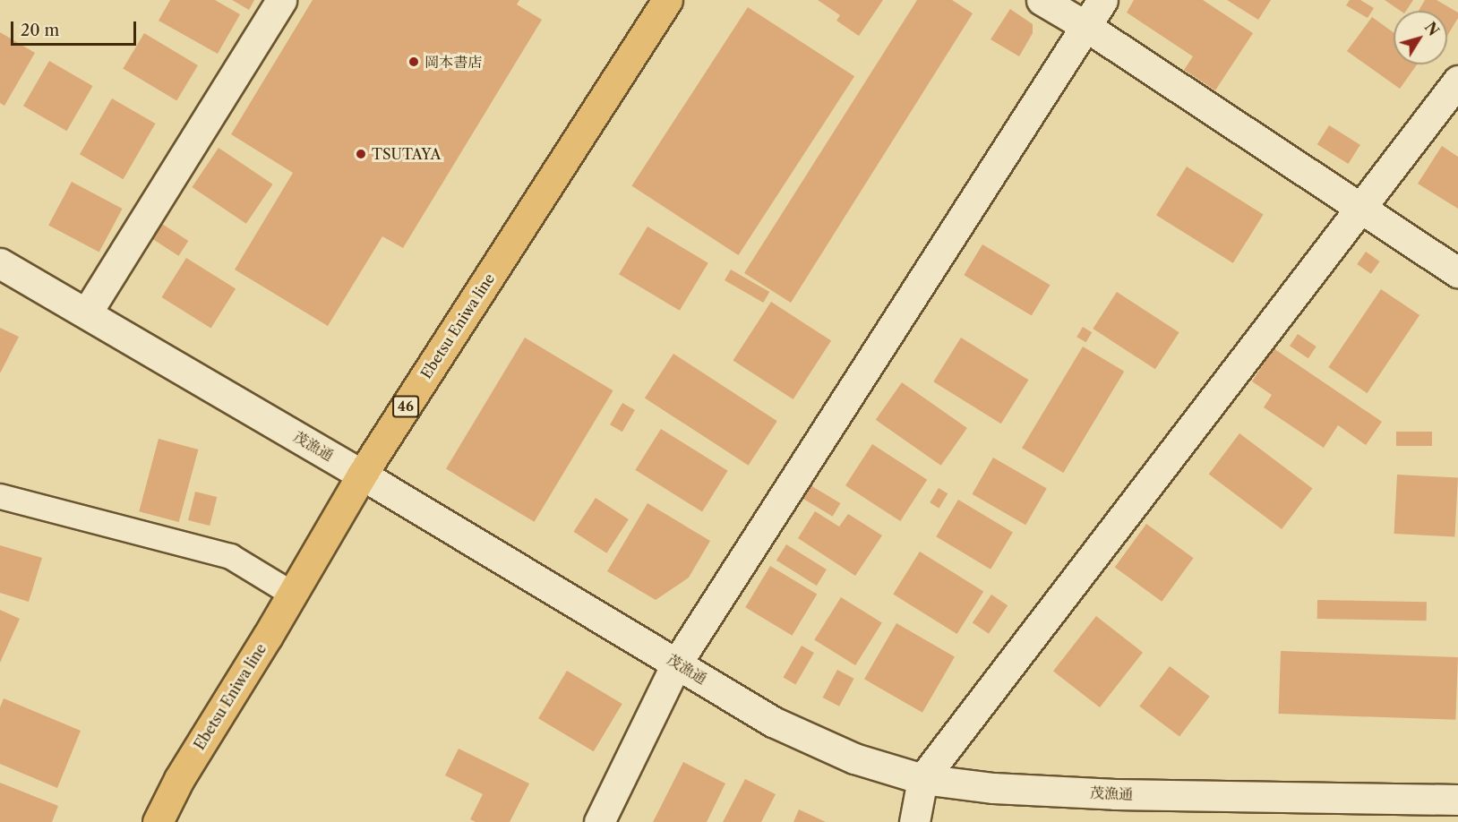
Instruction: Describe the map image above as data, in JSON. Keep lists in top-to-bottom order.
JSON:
{
  "streets": {
    "main road": ["Ebetsu Eniwa line", "46"],
    "street": ["茂漁通"]
  },
  "crossings": [
    ["Ebetsu Eniwa line", "茂漁通"]
  ],
  "places": ["岡本書店", "TSUTAYA"],
  "scale_bar": "20 m",
  "north": "top right"
}
